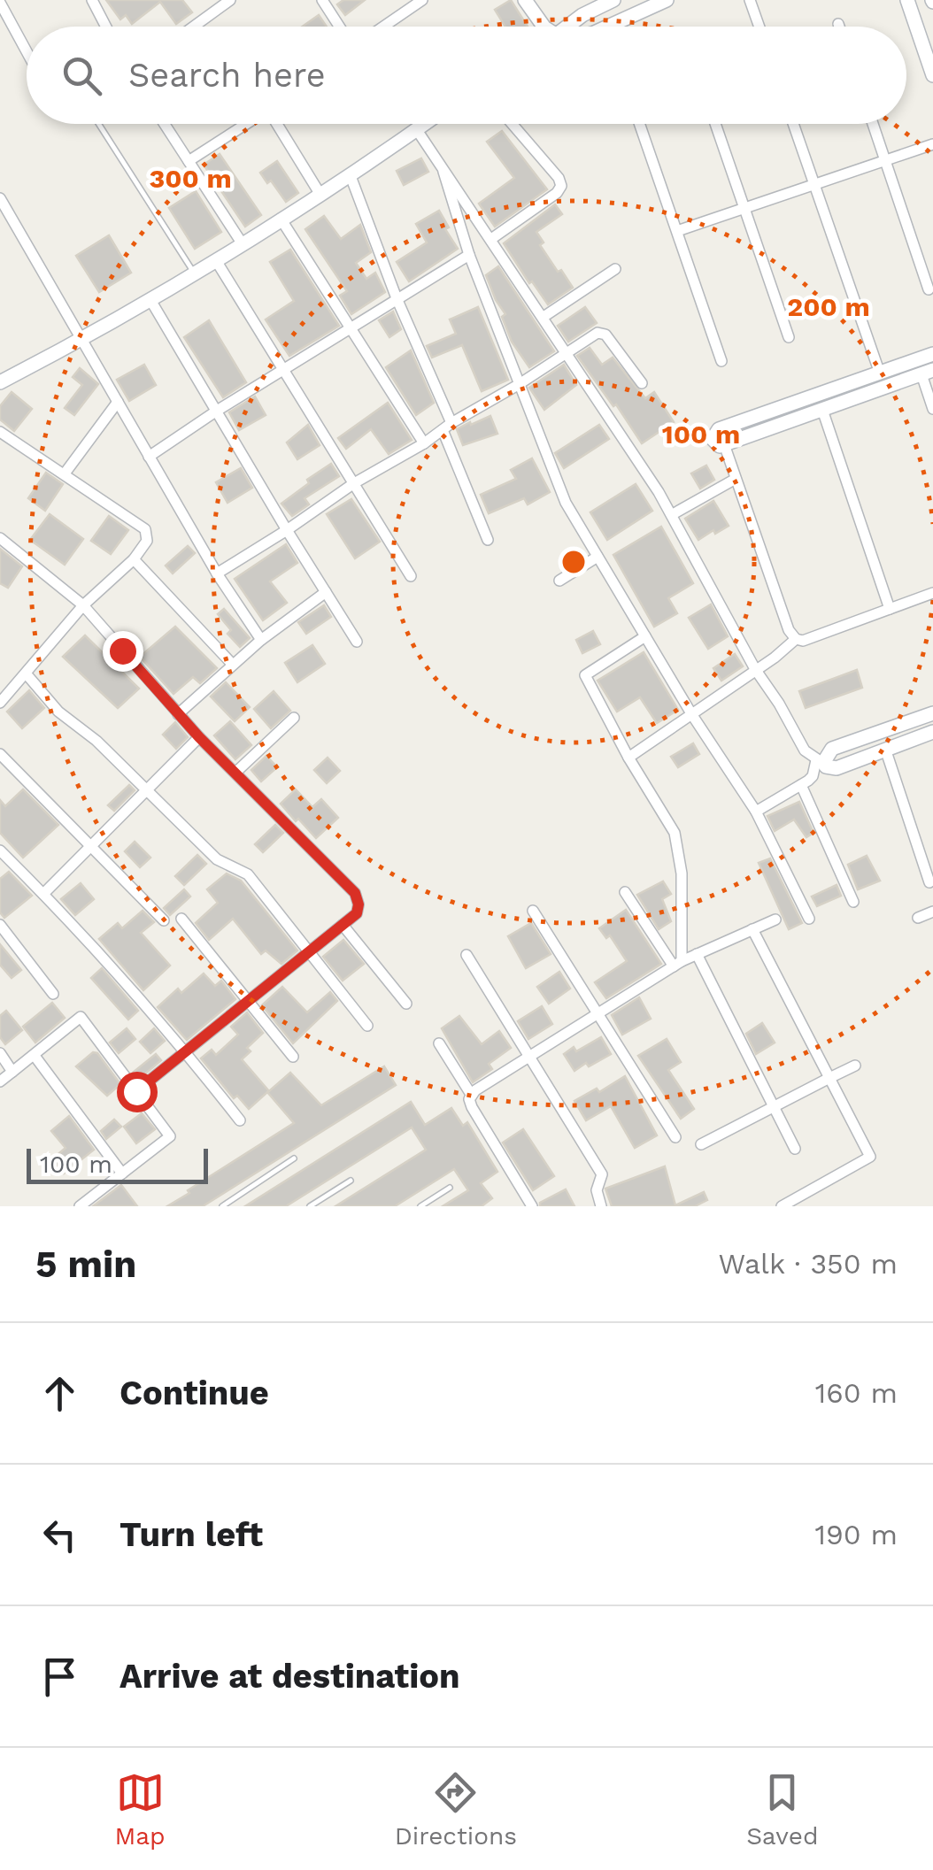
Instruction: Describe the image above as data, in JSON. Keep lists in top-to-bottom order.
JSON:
{
  "scale_bar": "100 m",
  "page": {
    "search": "Search here",
    "scale": "100 m",
    "heading": ["5 min", "Walk · 350 m"],
    "list": [
      ["Continue", "160 m"],
      ["Turn left", "190 m"],
      "Arrive at destination"
    ],
    "nav": ["Map", "Directions", "Saved"]
  },
  "rings": ["300 m", "200 m", "100 m"]
}
